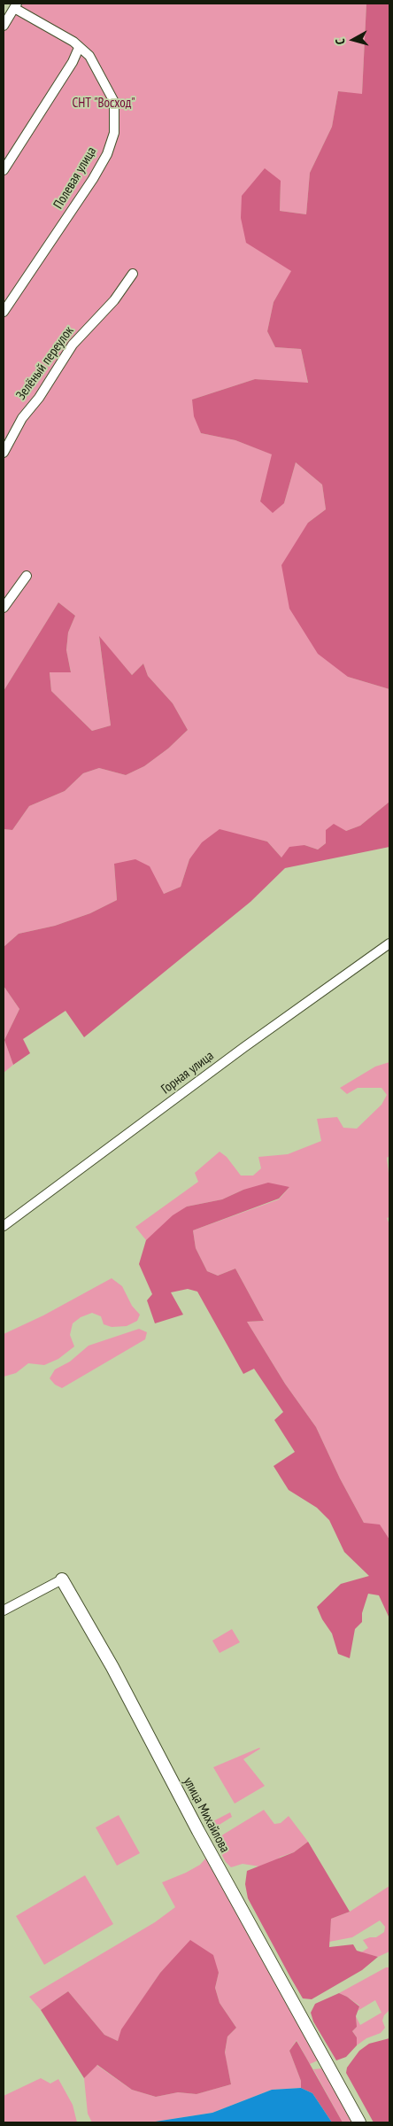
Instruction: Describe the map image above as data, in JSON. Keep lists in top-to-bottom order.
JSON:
{
  "streets": {
    "street": [
      "Полевая улица",
      "Зелёный переулок",
      "Горная улица",
      "улица Михайлова"
    ]
  },
  "parks": ["СНТ \"Восход\""],
  "north": "left"
}
